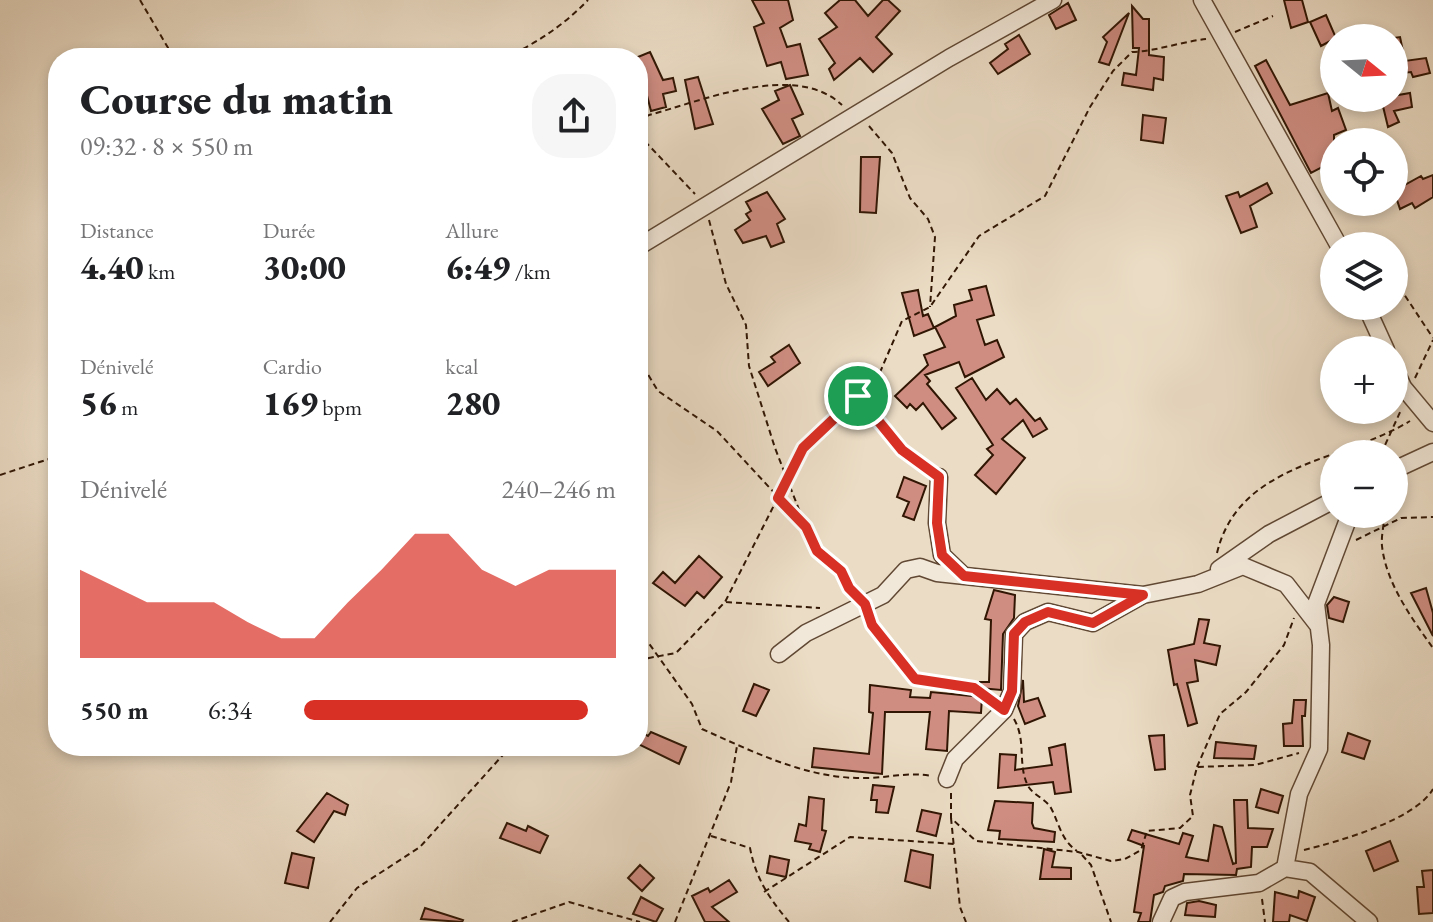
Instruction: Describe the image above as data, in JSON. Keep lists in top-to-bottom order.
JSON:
{
  "north": "right",
  "page": {
    "map_buttons": ["+", "−"],
    "heading": ["Course du matin", "09:32 · 8 × 550 m"],
    "stats": [
      ["Distance", "4.40 km"],
      ["Durée", "30:00"],
      ["Allure", "6:49 /km"],
      ["Dénivelé", "56 m"],
      ["Cardio", "169 bpm"],
      ["kcal", "280"]
    ],
    "chart": ["Dénivelé", "240–246 m"],
    "list": [
      {
        "name": "550 m",
        "note": "6:34"
      }
    ]
  }
}
